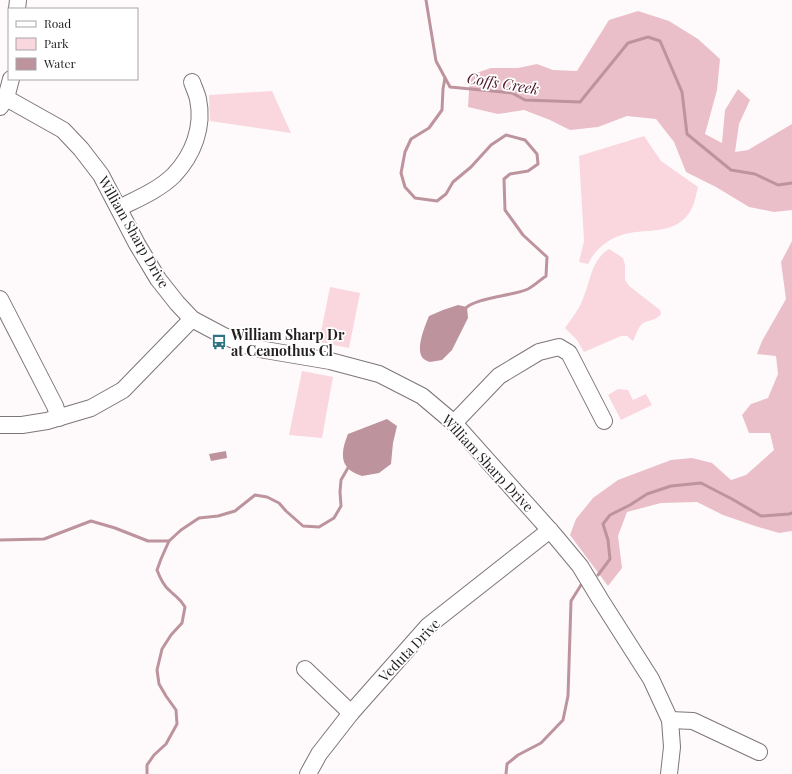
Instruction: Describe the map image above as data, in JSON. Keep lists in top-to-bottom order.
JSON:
{
  "streets": {
    "street": ["William Sharp Drive", "Veduta Drive"]
  },
  "crossings": [
    ["William Sharp Drive", "Veduta Drive"]
  ],
  "water": ["Coffs Creek"],
  "places": {
    "bus stop": ["William Sharp Dr at Ceanothus Cl"]
  },
  "legend": ["Road", "Park", "Water"]
}
